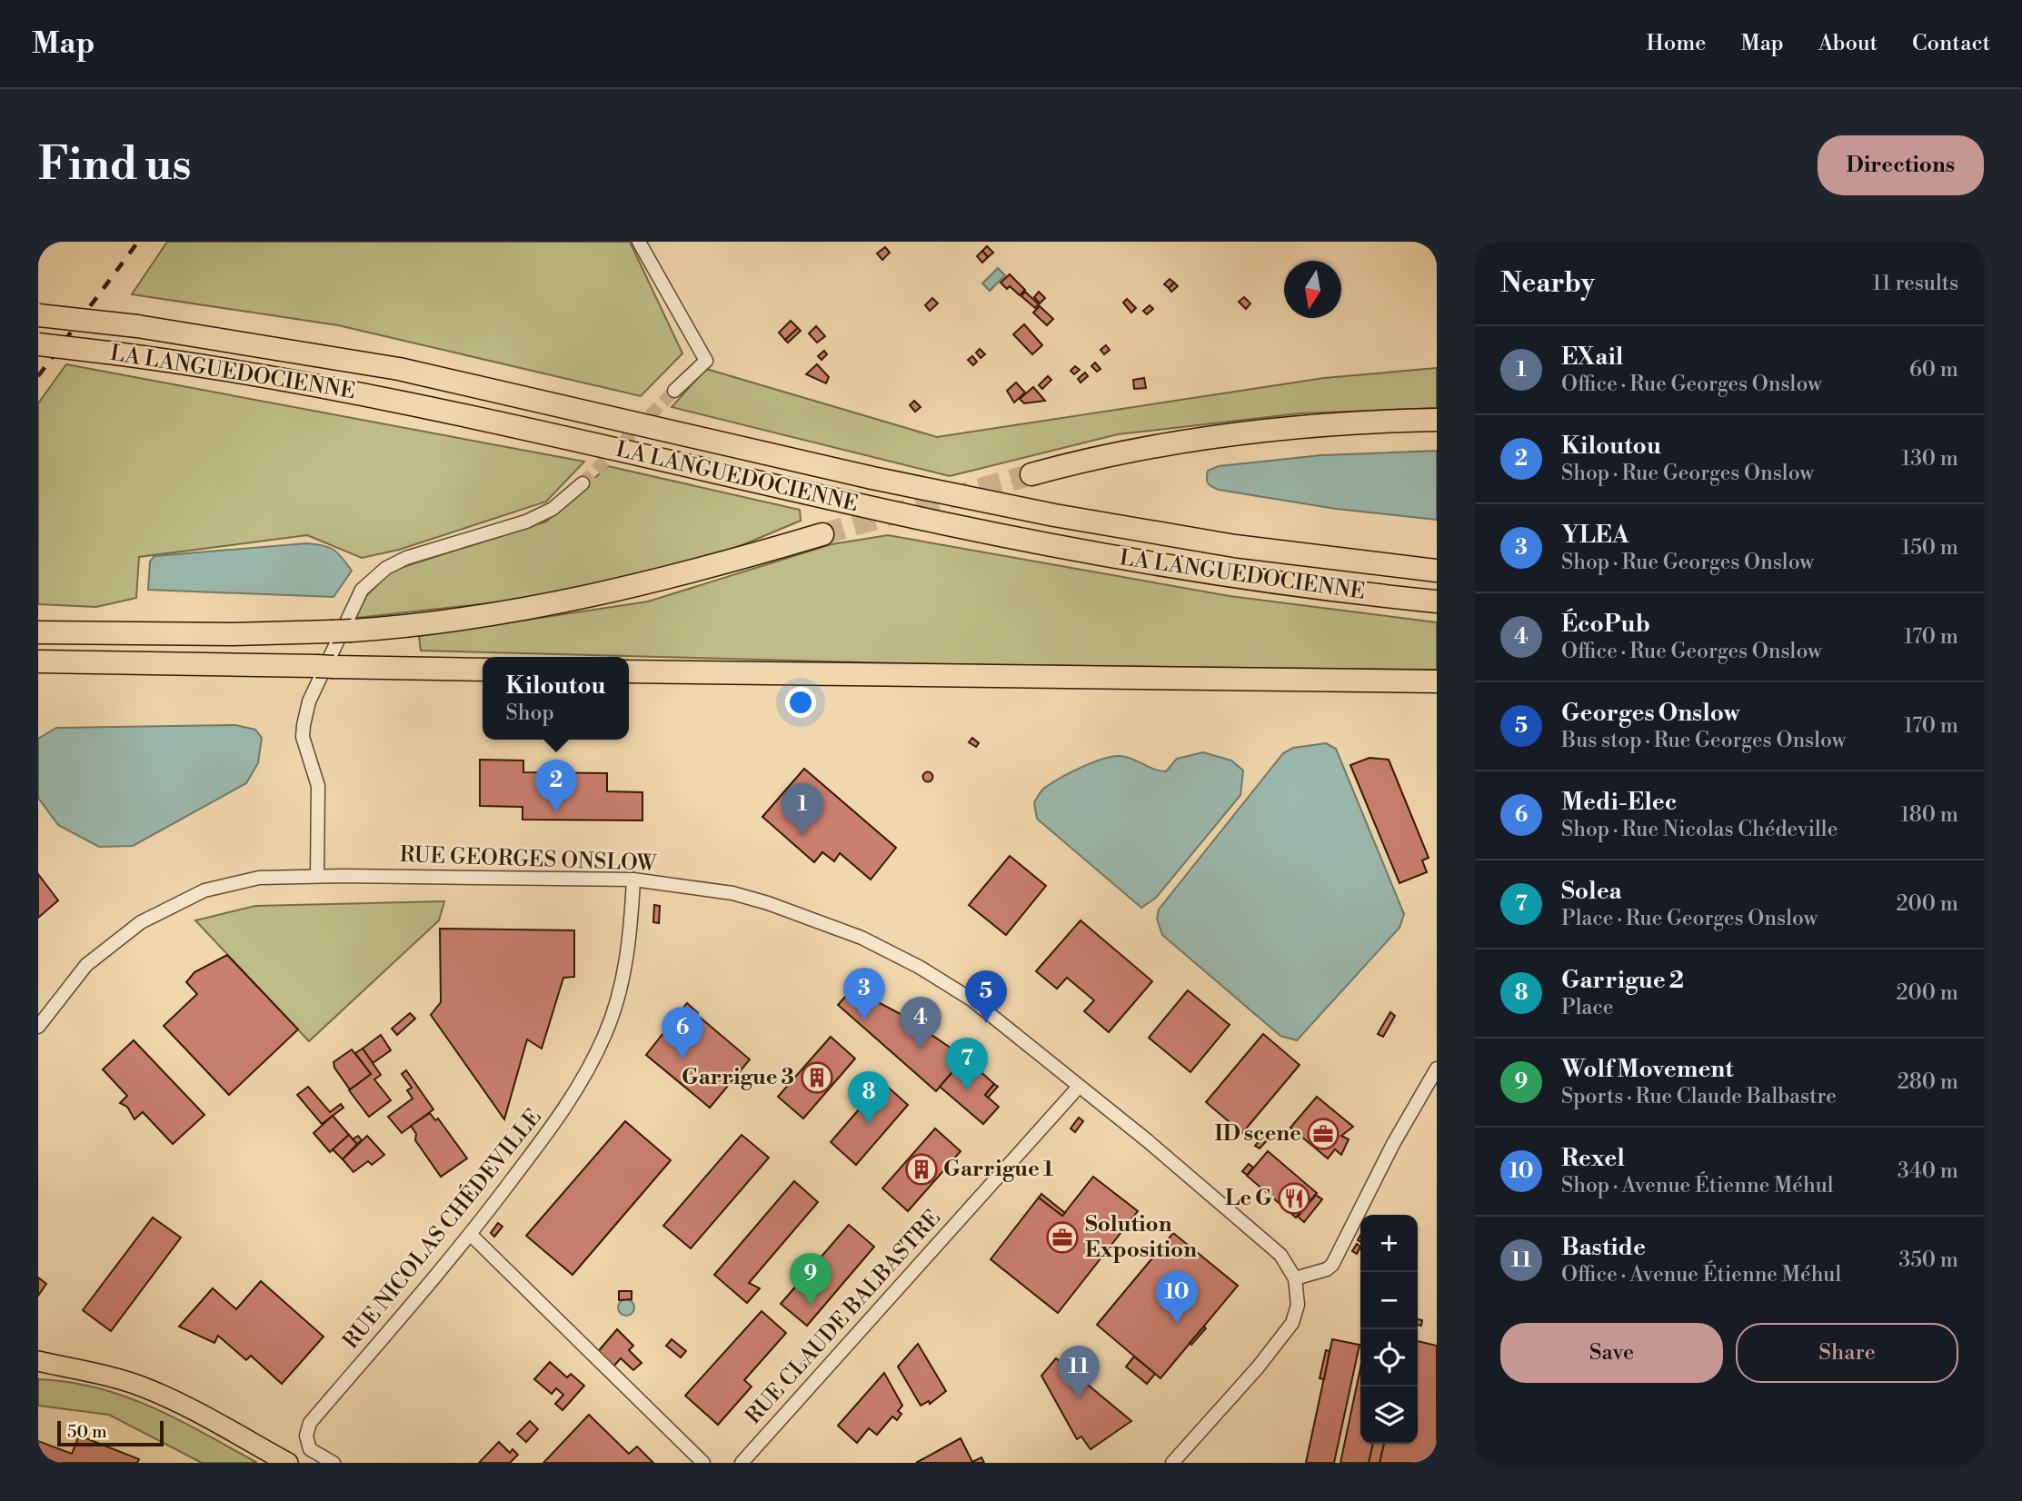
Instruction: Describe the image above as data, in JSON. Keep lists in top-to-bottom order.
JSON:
{
  "streets": {
    "highway": ["LA LANGUEDOCIENNE"],
    "street": ["RUE GEORGES ONSLOW", "RUE NICOLAS CHÉDEVILLE", "RUE CLAUDE BALBASTRE"]
  },
  "crossings": [
    ["RUE GEORGES ONSLOW", "RUE NICOLAS CHÉDEVILLE"],
    ["RUE GEORGES ONSLOW", "RUE CLAUDE BALBASTRE"]
  ],
  "places": {
    "building": ["Garrigue 3", "Garrigue 1"],
    "office": ["ID scene", "Solution Exposition"],
    "restaurant": ["Le G"]
  },
  "scale_bar": "50 m",
  "north": "bottom",
  "page": {
    "header": "Map",
    "nav": [
      "Home",
      "Map",
      "About",
      "Contact"
    ],
    "buttons": [
      "Directions",
      ["Save", "Share"]
    ],
    "title": "Find us",
    "heading": ["Nearby", "11 results"],
    "list": [
      {
        "mark": "1",
        "name": "EXail",
        "note": "Office · Rue Georges Onslow",
        "value": "60 m"
      },
      {
        "mark": "2",
        "name": "Kiloutou",
        "note": "Shop · Rue Georges Onslow",
        "value": "130 m"
      },
      {
        "mark": "3",
        "name": "YLEA",
        "note": "Shop · Rue Georges Onslow",
        "value": "150 m"
      },
      {
        "mark": "4",
        "name": "ÉcoPub",
        "note": "Office · Rue Georges Onslow",
        "value": "170 m"
      },
      {
        "mark": "5",
        "name": "Georges Onslow",
        "note": "Bus stop · Rue Georges Onslow",
        "value": "170 m"
      },
      {
        "mark": "6",
        "name": "Medi-Elec",
        "note": "Shop · Rue Nicolas Chédeville",
        "value": "180 m"
      },
      {
        "mark": "7",
        "name": "Solea",
        "note": "Place · Rue Georges Onslow",
        "value": "200 m"
      },
      {
        "mark": "8",
        "name": "Garrigue 2",
        "note": "Place",
        "value": "200 m"
      },
      {
        "mark": "9",
        "name": "Wolf Movement",
        "note": "Sports · Rue Claude Balbastre",
        "value": "280 m"
      },
      {
        "mark": "10",
        "name": "Rexel",
        "note": "Shop · Avenue Étienne Méhul",
        "value": "340 m"
      },
      {
        "mark": "11",
        "name": "Bastide",
        "note": "Office · Avenue Étienne Méhul",
        "value": "350 m"
      }
    ],
    "popup": ["Kiloutou", "Shop"],
    "pins": [
      "2",
      "1",
      "3",
      "5",
      "4",
      "6",
      "7",
      "8",
      "9",
      "10",
      "11"
    ],
    "map_buttons": ["+", "−"],
    "scale": "50 m"
  }
}
